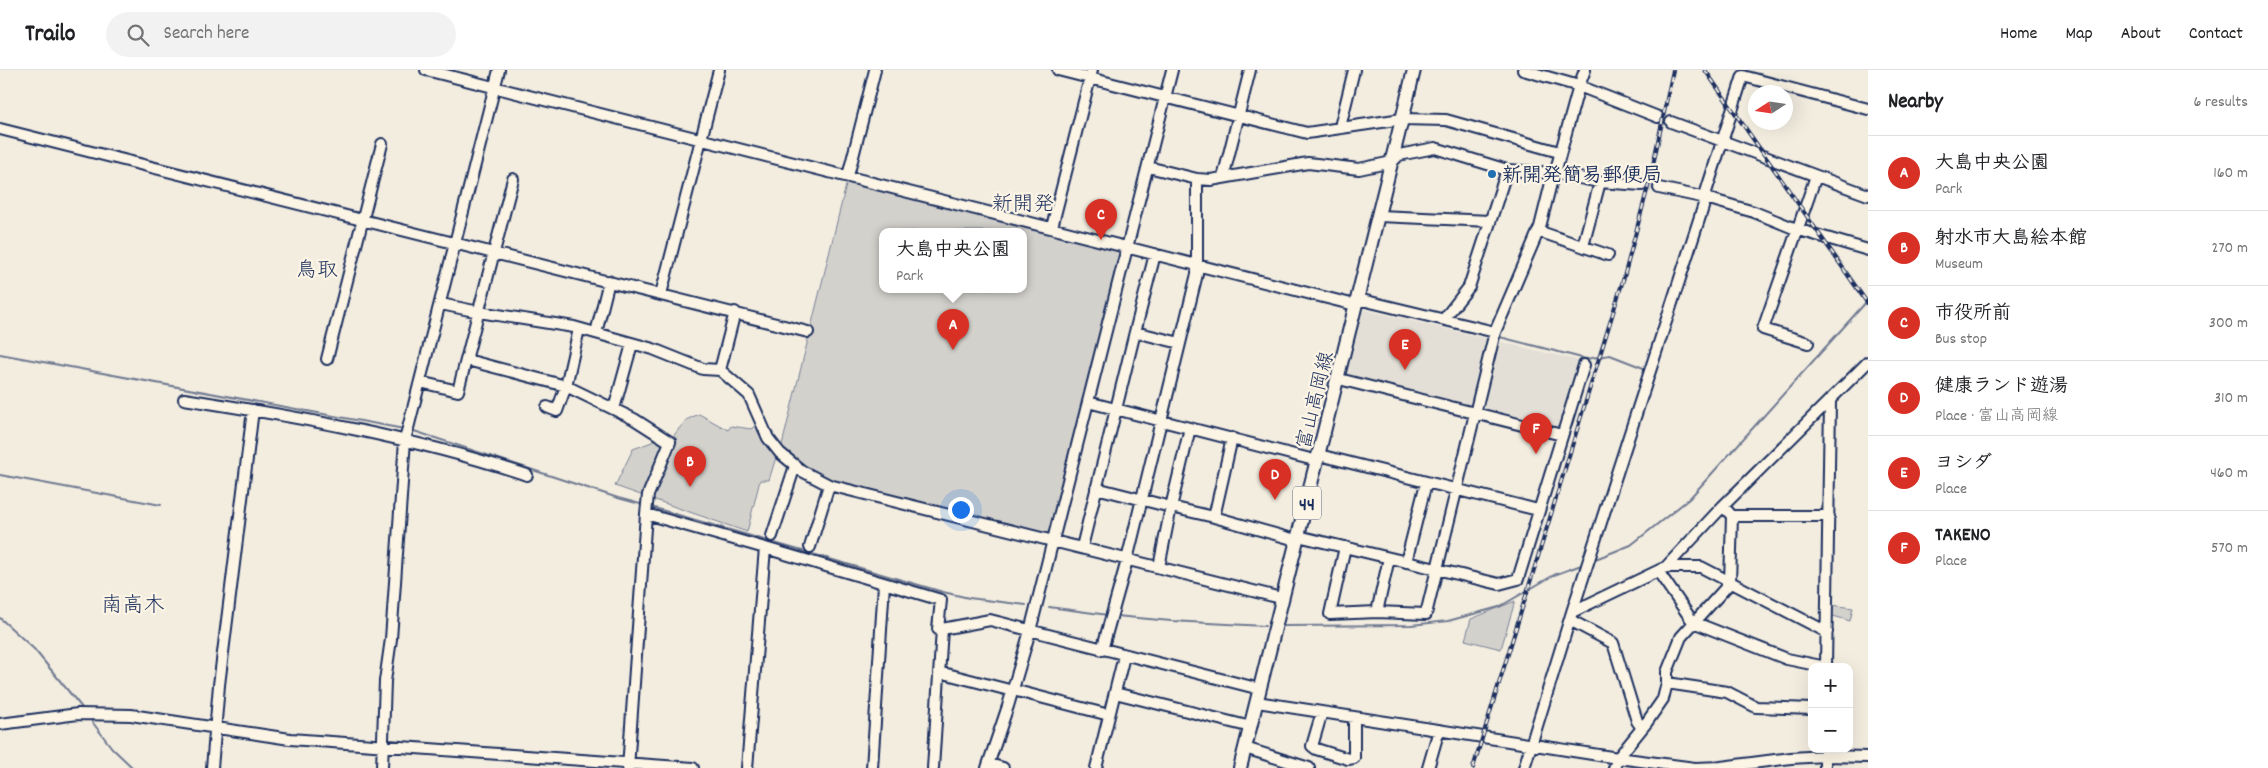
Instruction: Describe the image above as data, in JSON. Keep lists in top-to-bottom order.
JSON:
{
  "streets": {
    "main road": ["富山高岡線", "44"]
  },
  "districts": ["新開発", "鳥取", "南高木"],
  "places": ["新開発簡易郵便局"],
  "north": "left",
  "page": {
    "header": "Trailo",
    "search": "Search here",
    "nav": [
      "Home",
      "Map",
      "About",
      "Contact"
    ],
    "heading": ["Nearby", "6 results"],
    "list": [
      {
        "mark": "A",
        "name": "大島中央公園",
        "note": "Park",
        "value": "160 m"
      },
      {
        "mark": "B",
        "name": "射水市大島絵本館",
        "note": "Museum",
        "value": "270 m"
      },
      {
        "mark": "C",
        "name": "市役所前",
        "note": "Bus stop",
        "value": "300 m"
      },
      {
        "mark": "D",
        "name": "健康ランド遊湯",
        "note": "Place · 富山高岡線",
        "value": "310 m"
      },
      {
        "mark": "E",
        "name": "ヨシダ",
        "note": "Place",
        "value": "460 m"
      },
      {
        "mark": "F",
        "name": "TAKENO",
        "note": "Place",
        "value": "570 m"
      }
    ],
    "pins": [
      "C",
      "A",
      "E",
      "F",
      "B",
      "D"
    ],
    "popup": ["大島中央公園", "Park"],
    "map_buttons": ["+", "−"]
  }
}
